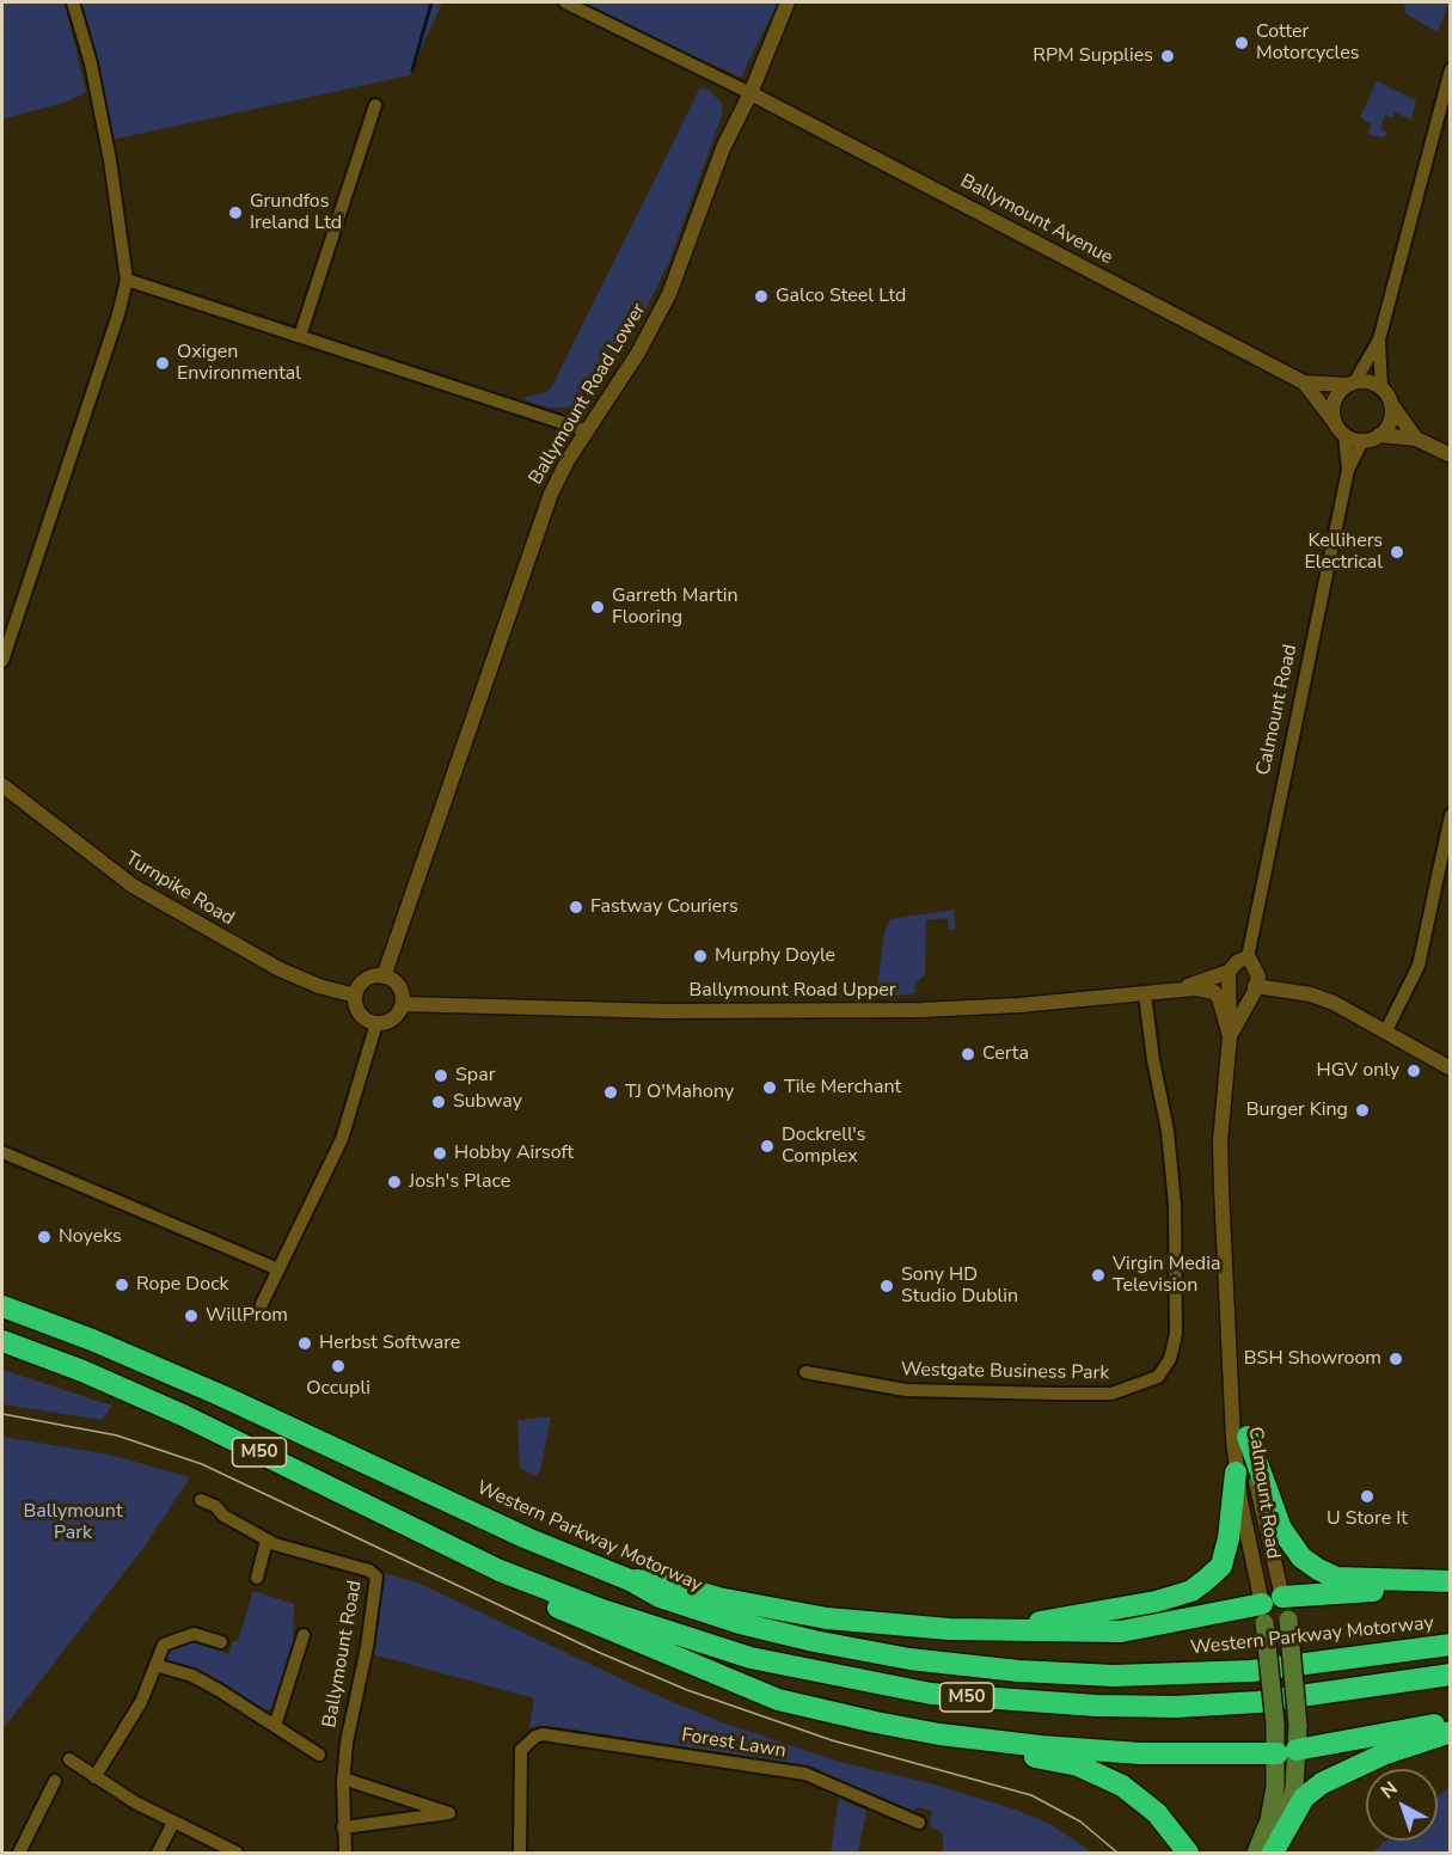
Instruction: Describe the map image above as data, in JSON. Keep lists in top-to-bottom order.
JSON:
{
  "streets": {
    "highway": ["M50", "Western Parkway Motorway"],
    "street": [
      "Ballymount Avenue",
      "Ballymount Road Lower",
      "Calmount Road",
      "Turnpike Road",
      "Ballymount Road Upper",
      "Westgate Business Park",
      "Ballymount Road",
      "Forest Lawn"
    ]
  },
  "crossings": [
    ["Ballymount Avenue", "Ballymount Road Lower"],
    ["Ballymount Avenue", "Calmount Road"],
    ["Ballymount Road Lower", "Turnpike Road"],
    ["Ballymount Road Lower", "Ballymount Road Upper"],
    ["Calmount Road", "Ballymount Road Upper"],
    ["Calmount Road", "M50"],
    ["Turnpike Road", "Ballymount Road Upper"],
    ["Ballymount Road Upper", "Westgate Business Park"],
    ["M50", "Western Parkway Motorway"]
  ],
  "parks": ["Ballymount Park"],
  "places": [
    "Cotter Motorcycles",
    "RPM Supplies",
    "Grundfos Ireland Ltd",
    "Galco Steel Ltd",
    "Oxigen Environmental",
    "Kellihers Electrical",
    "Garreth Martin Flooring",
    "Fastway Couriers",
    "Murphy Doyle",
    "Certa",
    "HGV only",
    "Spar",
    "Tile Merchant",
    "TJ O'Mahony",
    "Subway",
    "Burger King",
    "Dockrell's Complex",
    "Hobby Airsoft",
    "Josh's Place",
    "Noyeks",
    "Virgin Media Television",
    "Rope Dock",
    "Sony HD Studio Dublin",
    "WillProm",
    "Herbst Software",
    "BSH Showroom",
    "Occupli",
    "U Store It"
  ],
  "north": "top left"
}
